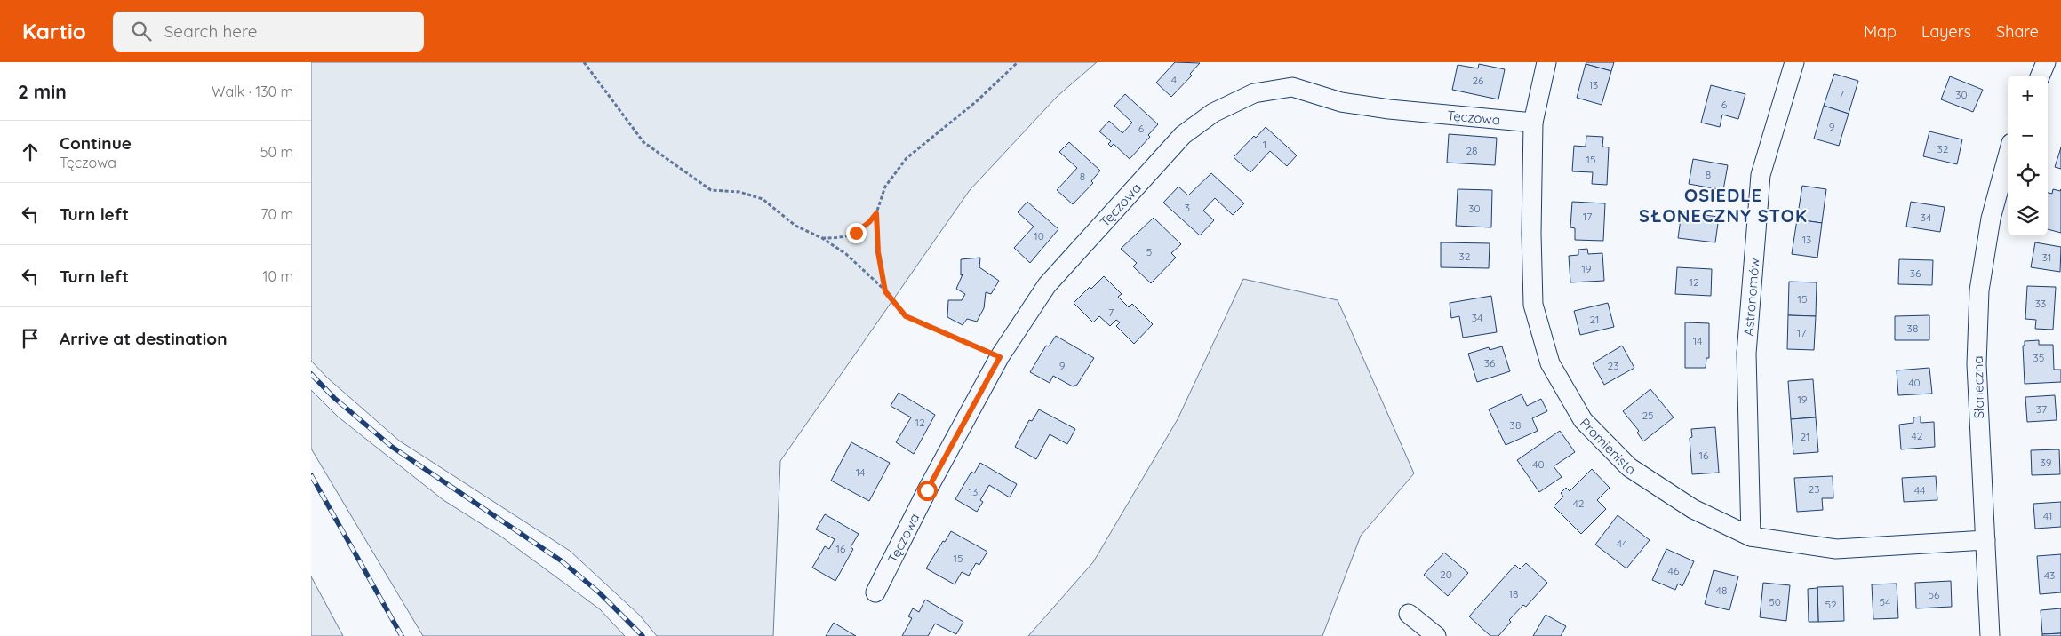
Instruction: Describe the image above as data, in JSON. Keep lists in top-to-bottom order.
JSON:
{
  "streets": {
    "street": [
      "Tęczowa",
      "Astronomów",
      "Słoneczna",
      "Promienista"
    ]
  },
  "crossings": [
    ["Tęczowa", "Promienista"],
    ["Astronomów", "Promienista"],
    ["Słoneczna", "Promienista"]
  ],
  "districts": ["OSIEDLE SŁONECZNY STOK"],
  "house_numbers": [
    "4",
    "26",
    "13",
    "7",
    "30",
    "6",
    "9",
    "6",
    "1",
    "32",
    "28",
    "15",
    "8",
    "8",
    "3",
    "30",
    "17",
    "34",
    "10",
    "13",
    "5",
    "32",
    "31",
    "19",
    "36",
    "12",
    "15",
    "33",
    "7",
    "34",
    "21",
    "38",
    "17",
    "14",
    "35",
    "36",
    "9",
    "23",
    "40",
    "19",
    "37",
    "25",
    "12",
    "38",
    "42",
    "21",
    "16",
    "39",
    "40",
    "14",
    "23",
    "44",
    "13",
    "42",
    "41",
    "44",
    "16",
    "15",
    "46",
    "20",
    "43",
    "48",
    "18",
    "56",
    "50",
    "54",
    "52"
  ],
  "page": {
    "header": "Kartio",
    "search": "Search here",
    "nav": ["Map", "Layers", "Share"],
    "heading": ["2 min", "Walk · 130 m"],
    "map_buttons": ["+", "−"],
    "list": [
      ["Continue", "Tęczowa", "50 m"],
      ["Turn left", "70 m"],
      ["Turn left", "10 m"],
      "Arrive at destination"
    ]
  }
}
